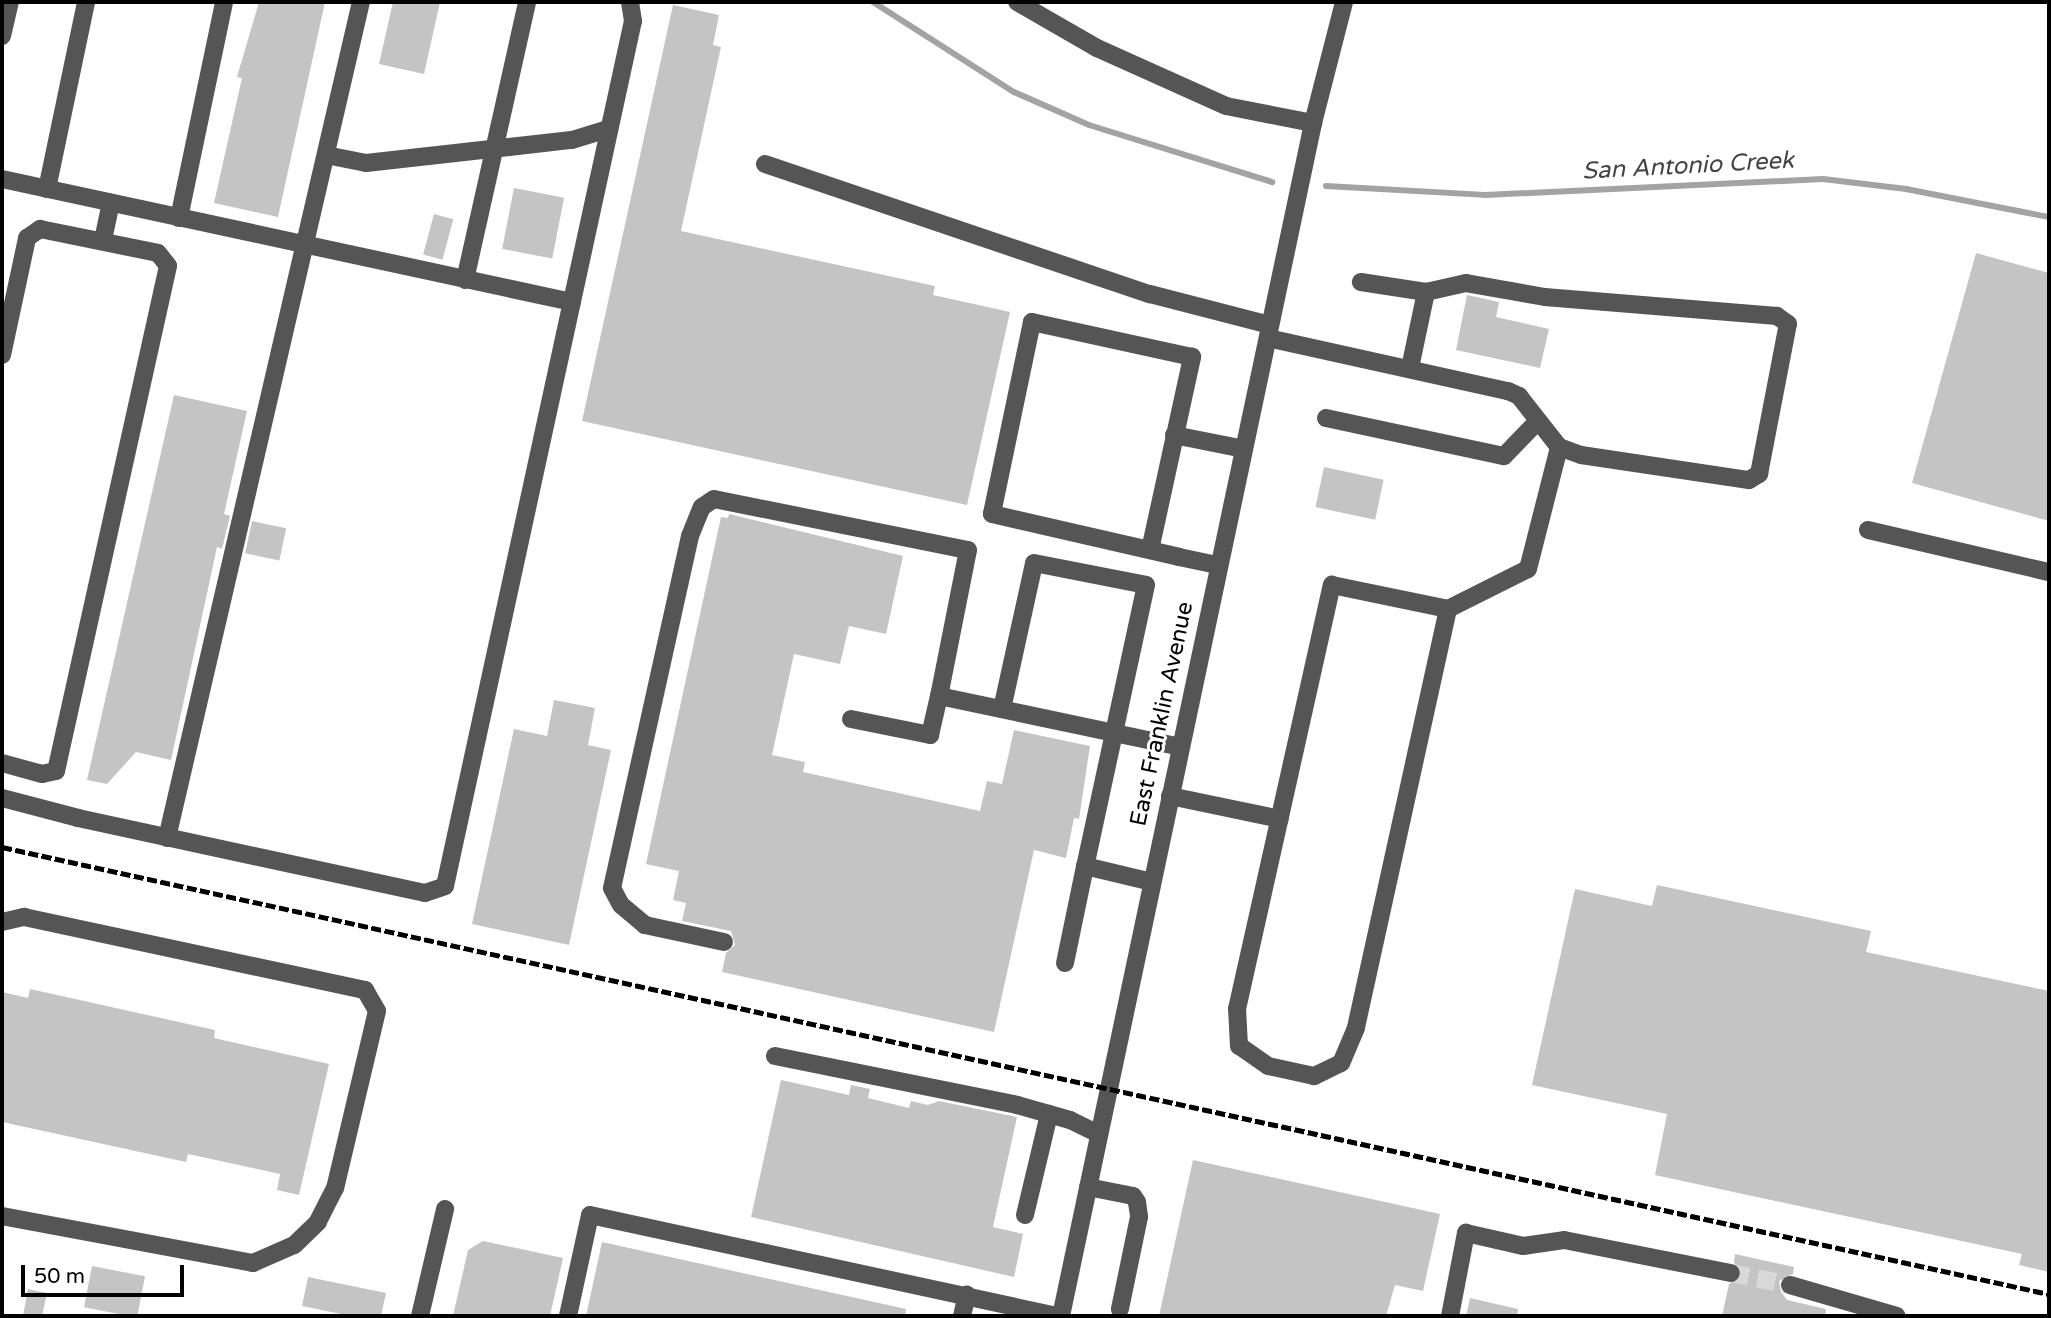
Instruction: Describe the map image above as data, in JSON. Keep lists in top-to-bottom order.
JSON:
{
  "streets": {
    "street": ["East Franklin Avenue"]
  },
  "water": ["San Antonio Creek"],
  "scale_bar": "50 m"
}
